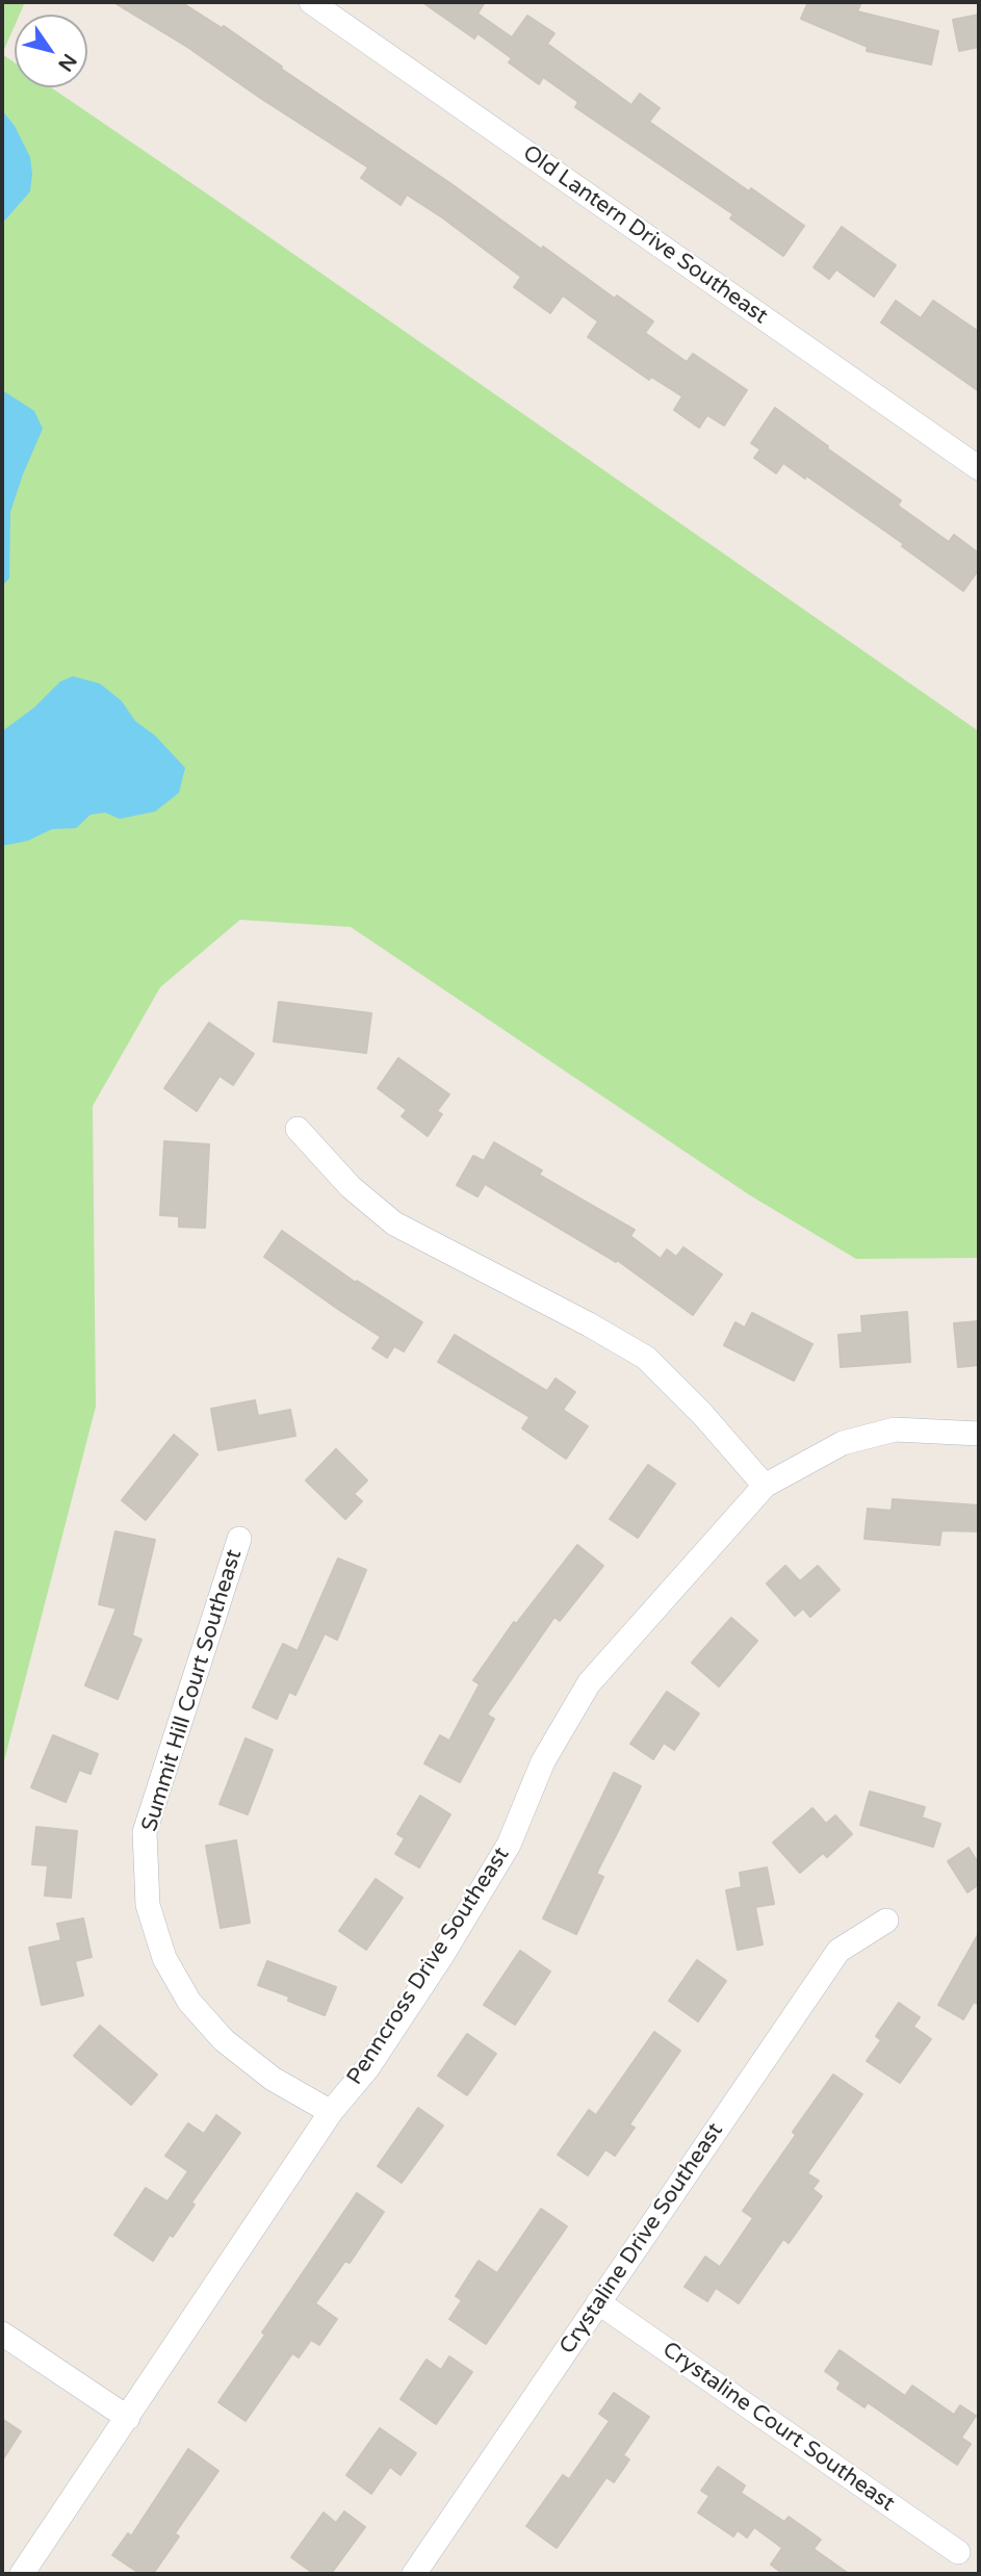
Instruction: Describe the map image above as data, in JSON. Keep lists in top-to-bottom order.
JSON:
{
  "streets": {
    "street": [
      "Old Lantern Drive Southeast",
      "Summit Hill Court Southeast",
      "Penncross Drive Southeast",
      "Crystaline Drive Southeast",
      "Crystaline Court Southeast"
    ]
  },
  "crossings": [
    ["Summit Hill Court Southeast", "Penncross Drive Southeast"],
    ["Crystaline Drive Southeast", "Crystaline Court Southeast"]
  ],
  "north": "bottom right"
}
